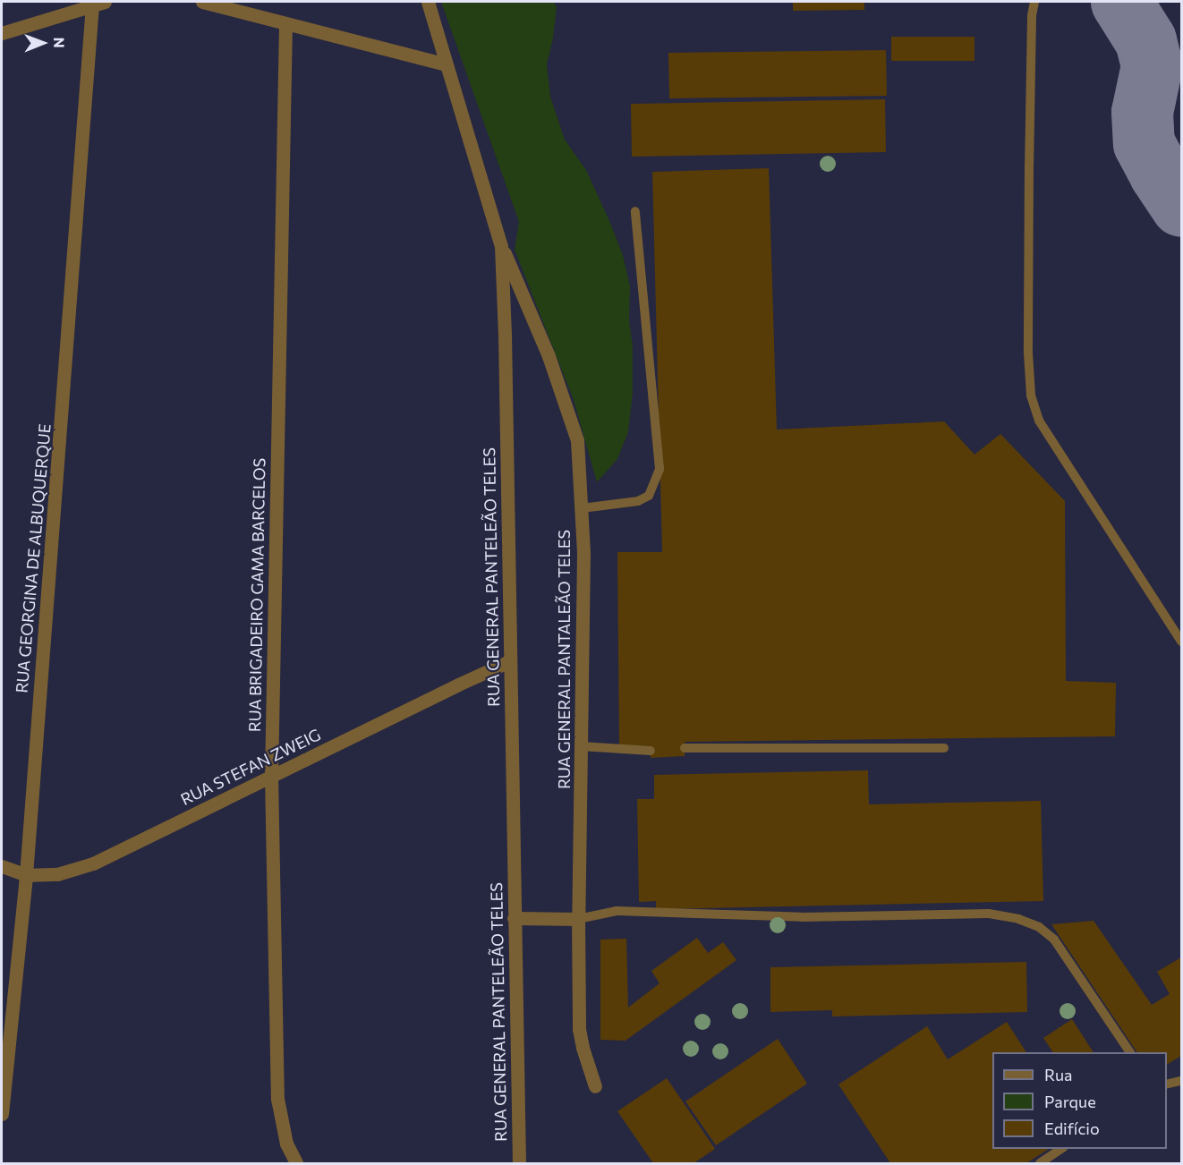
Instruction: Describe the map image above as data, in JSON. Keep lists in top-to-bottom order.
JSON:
{
  "streets": {
    "street": [
      "RUA GEORGINA DE ALBUQUERQUE",
      "RUA GENERAL PANTELEÃO TELES",
      "RUA BRIGADEIRO GAMA BARCELOS",
      "RUA GENERAL PANTALEÃO TELES",
      "RUA STEFAN ZWEIG"
    ]
  },
  "crossings": [
    ["RUA GEORGINA DE ALBUQUERQUE", "RUA STEFAN ZWEIG"],
    ["RUA GENERAL PANTELEÃO TELES", "RUA GENERAL PANTALEÃO TELES"],
    ["RUA GENERAL PANTELEÃO TELES", "RUA STEFAN ZWEIG"],
    ["RUA BRIGADEIRO GAMA BARCELOS", "RUA STEFAN ZWEIG"]
  ],
  "legend": ["Rua", "Parque", "Edifício"],
  "north": "right"
}
